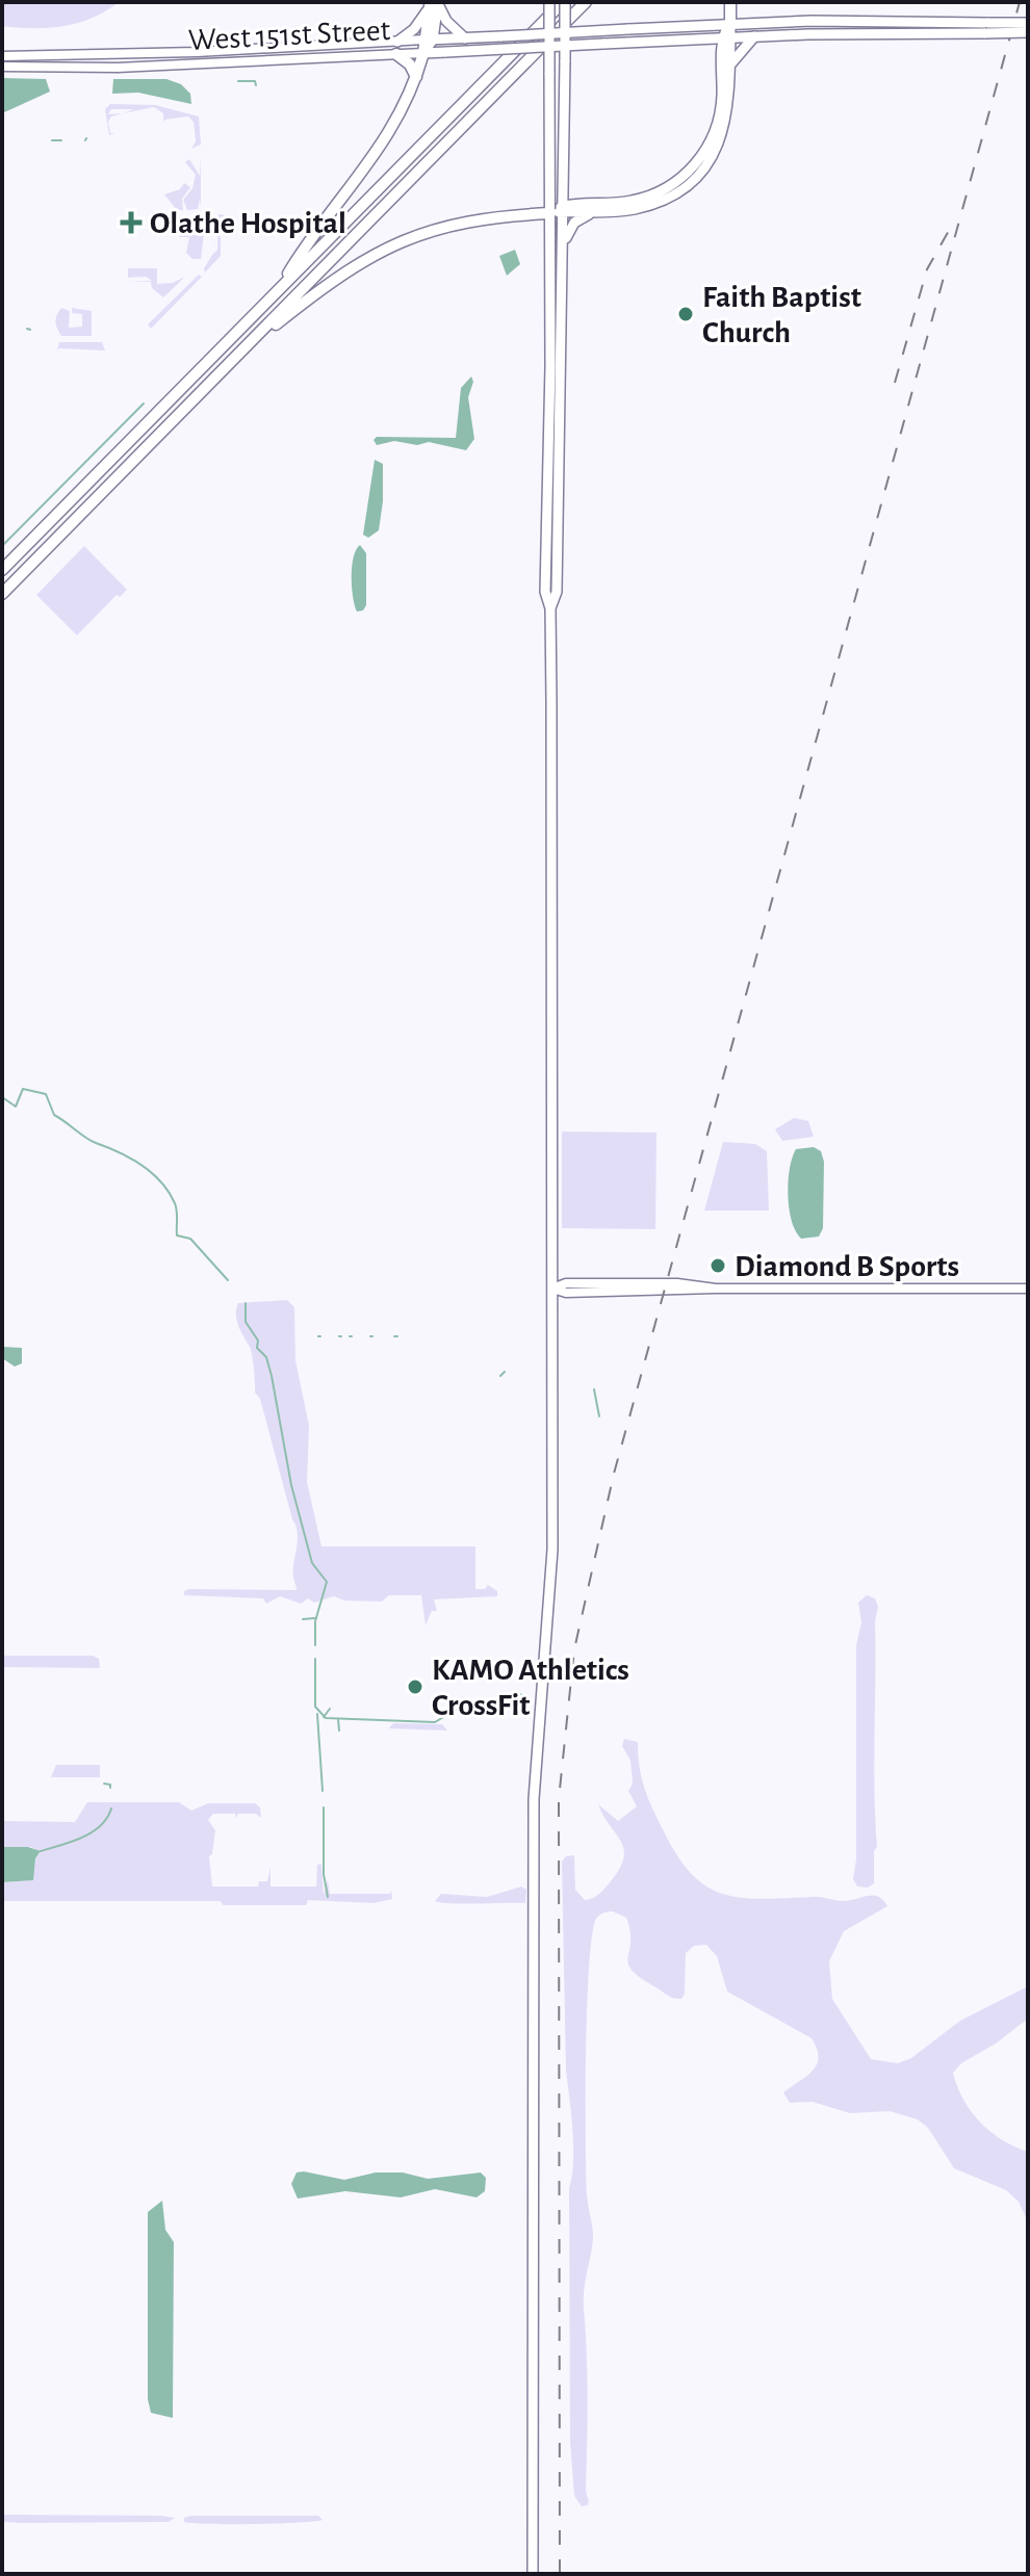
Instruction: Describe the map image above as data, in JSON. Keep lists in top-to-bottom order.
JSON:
{
  "streets": {
    "main road": ["West 151st Street"]
  },
  "places": {
    "health": ["Olathe Hospital"],
    "other": ["Faith Baptist Church", "Diamond B Sports", "KAMO Athletics CrossFit"]
  }
}
